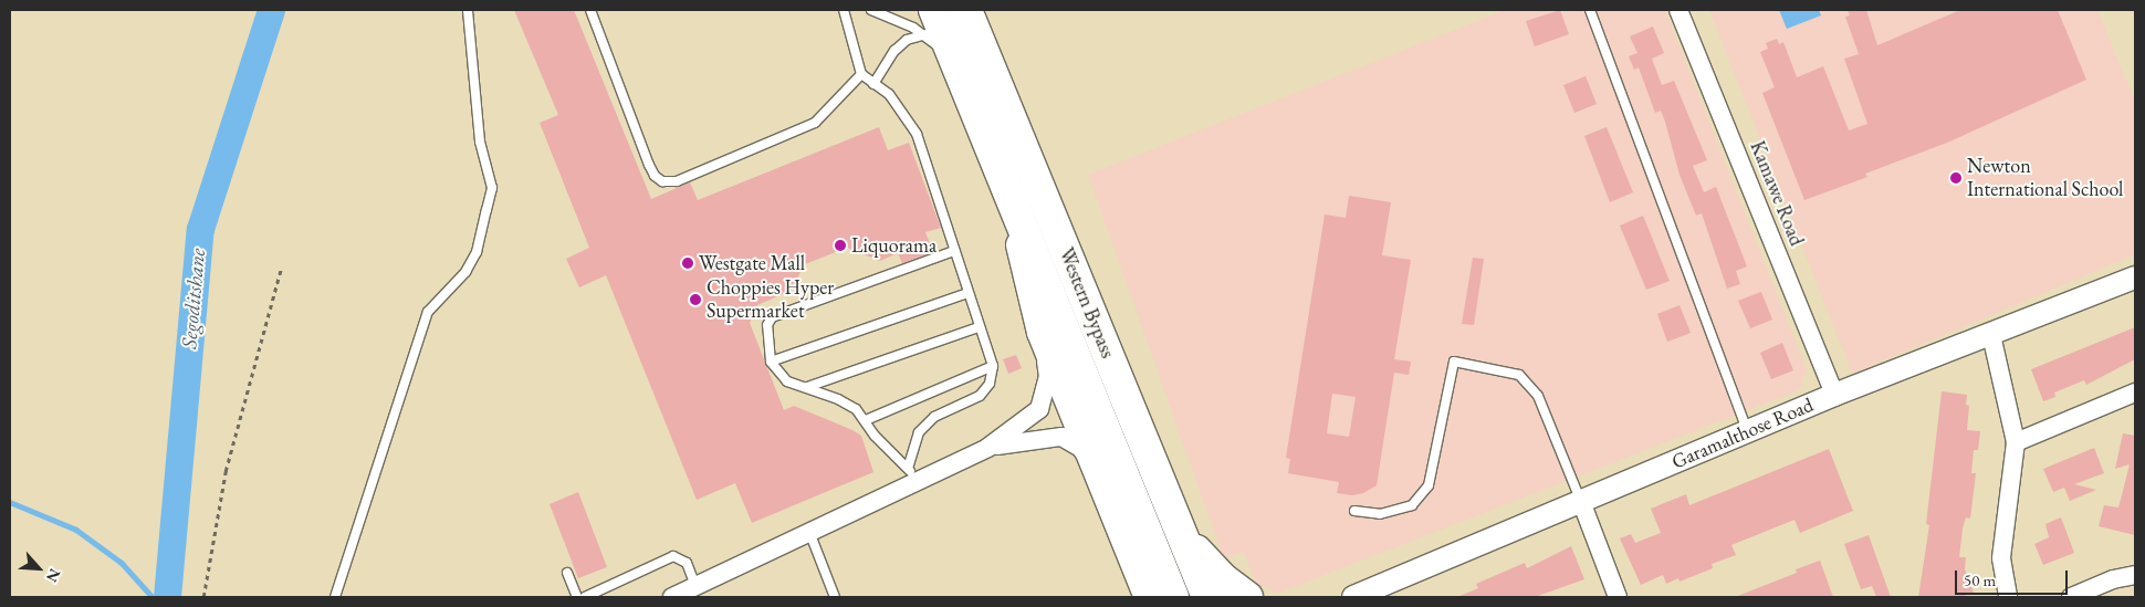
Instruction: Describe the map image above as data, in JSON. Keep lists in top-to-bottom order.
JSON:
{
  "streets": {
    "highway": ["Western Bypass"],
    "street": ["Kamawe Road", "Garamalthose Road"]
  },
  "crossings": [
    ["Kamawe Road", "Garamalthose Road"]
  ],
  "water": ["Segoditshane"],
  "places": [
    "Newton International School",
    "Liquorama",
    "Westgate Mall",
    "Choppies Hyper Supermarket"
  ],
  "scale_bar": "50 m",
  "north": "bottom right"
}
